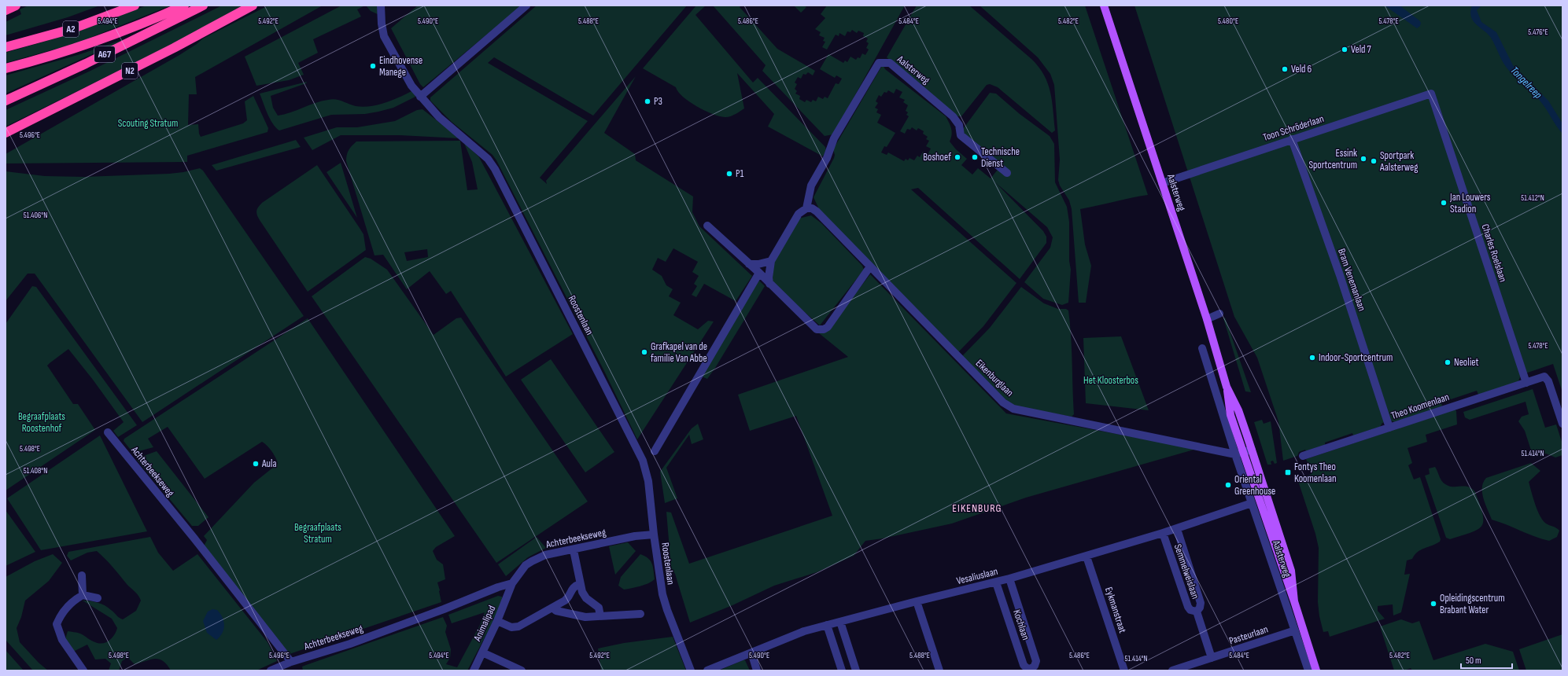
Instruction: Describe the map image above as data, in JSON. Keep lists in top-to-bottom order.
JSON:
{
  "streets": {
    "highway": ["A2", "A67", "N2"],
    "main road": ["Aalsterweg"],
    "street": [
      "Toon Schröderlaan",
      "Charles Roelslaan",
      "Bram Venemanlaan",
      "Roostenlaan",
      "Eikenburglaan",
      "Theo Koomenlaan",
      "Achterbeekseweg",
      "Semmelweislaan",
      "Vesaliuslaan",
      "Eykmanstraat",
      "Animalipad",
      "Kochlaan",
      "Pasteurlaan"
    ]
  },
  "crossings": [
    ["Aalsterweg", "Toon Schröderlaan"],
    ["Aalsterweg", "Eikenburglaan"],
    ["Aalsterweg", "Vesaliuslaan"],
    ["Aalsterweg", "Pasteurlaan"],
    ["Toon Schröderlaan", "Charles Roelslaan"],
    ["Toon Schröderlaan", "Bram Venemanlaan"],
    ["Charles Roelslaan", "Theo Koomenlaan"],
    ["Bram Venemanlaan", "Theo Koomenlaan"],
    ["Roostenlaan", "Achterbeekseweg"],
    ["Achterbeekseweg", "Animalipad"],
    ["Semmelweislaan", "Vesaliuslaan"],
    ["Semmelweislaan", "Pasteurlaan"],
    ["Vesaliuslaan", "Eykmanstraat"],
    ["Vesaliuslaan", "Kochlaan"]
  ],
  "districts": ["EIKENBURG"],
  "water": ["Tongelreep"],
  "parks": [
    "Scouting Stratum",
    "Het Kloosterbos",
    "Begraafplaats Roostenhof",
    "Begraafplaats Stratum"
  ],
  "places": {
    "other": [
      "Veld 7",
      "Eindhovense Manege",
      "Veld 6",
      "P3",
      "Boshoef",
      "Technische Dienst",
      "Essink Sportcentrum",
      "Sportpark Aalsterweg",
      "P1",
      "Jan Louwers Stadion",
      "Grafkapel van de familie Van Abbe",
      "Indoor-Sportcentrum",
      "Neoliet",
      "Aula",
      "Oriental Greenhouse",
      "Opleidingscentrum Brabant Water"
    ],
    "transit": ["Fontys Theo Koomenlaan"]
  },
  "scale_bar": "50 m",
  "coordinates": [
    "5.494°E",
    "5.492°E",
    "5.490°E",
    "5.488°E",
    "5.486°E",
    "5.484°E",
    "5.482°E",
    "5.480°E",
    "5.478°E",
    "5.476°E",
    "5.496°E",
    "51.412°N",
    "51.406°N",
    "5.498°E",
    "51.414°N",
    "51.408°N"
  ]
}
